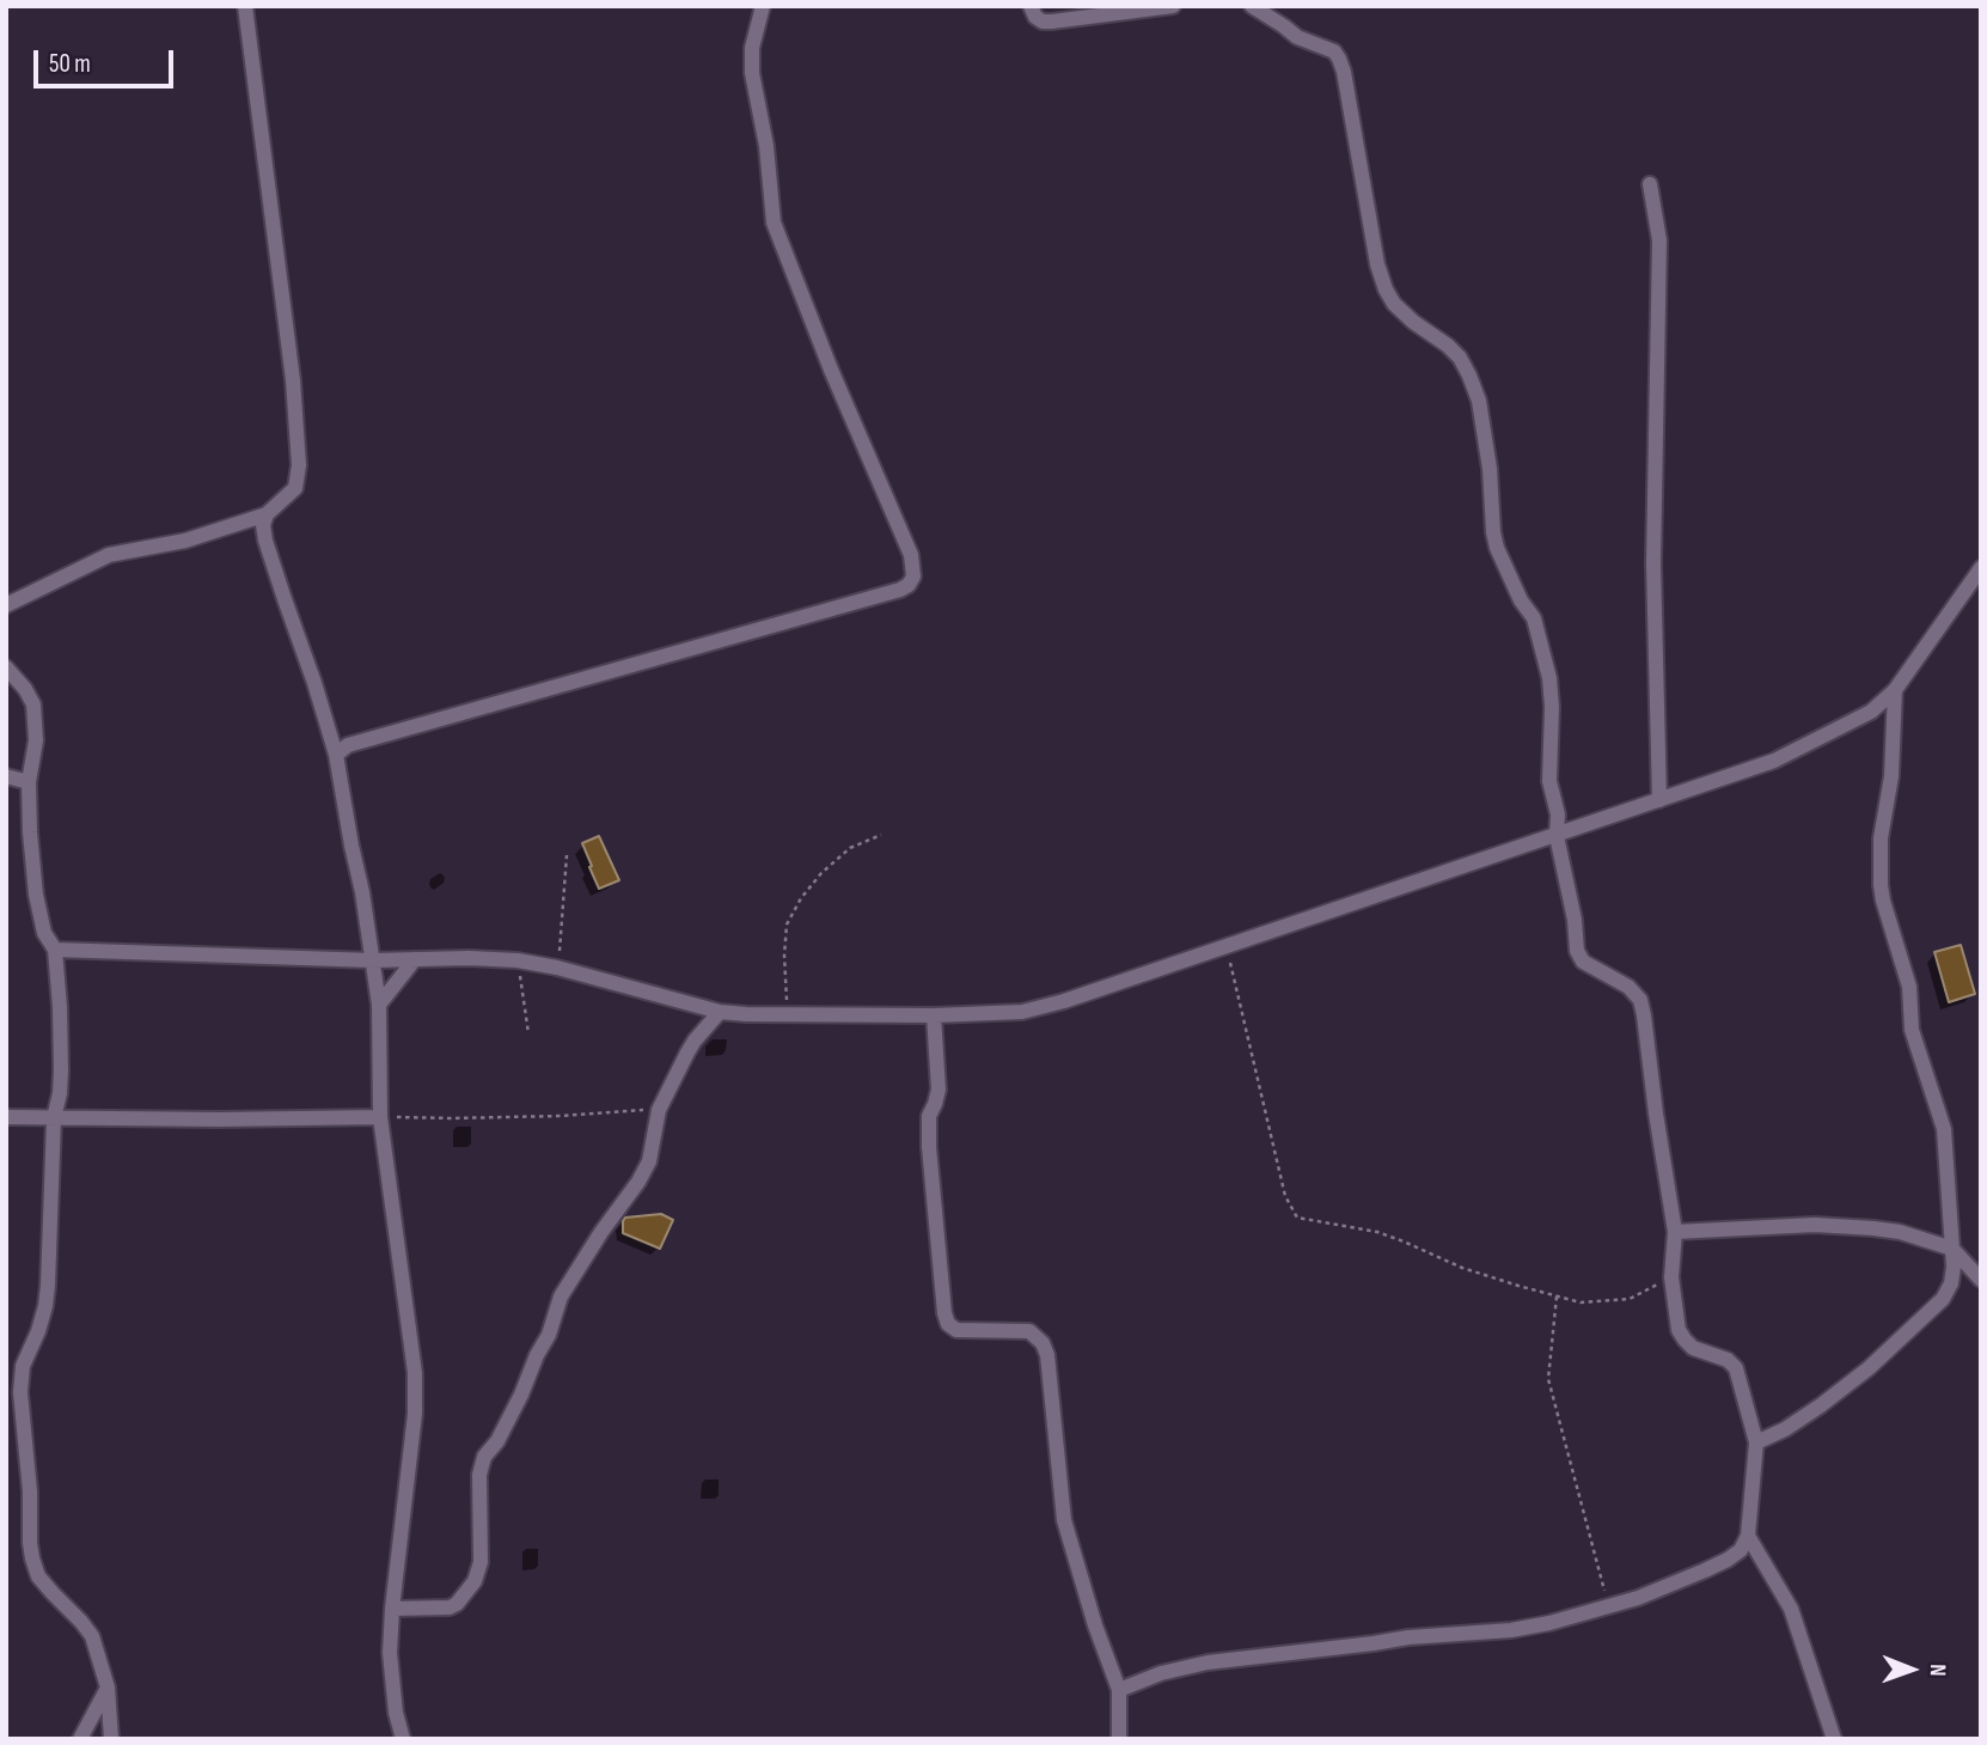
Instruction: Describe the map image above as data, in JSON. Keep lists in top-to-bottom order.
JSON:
{
  "scale_bar": "50 m",
  "north": "right"
}
